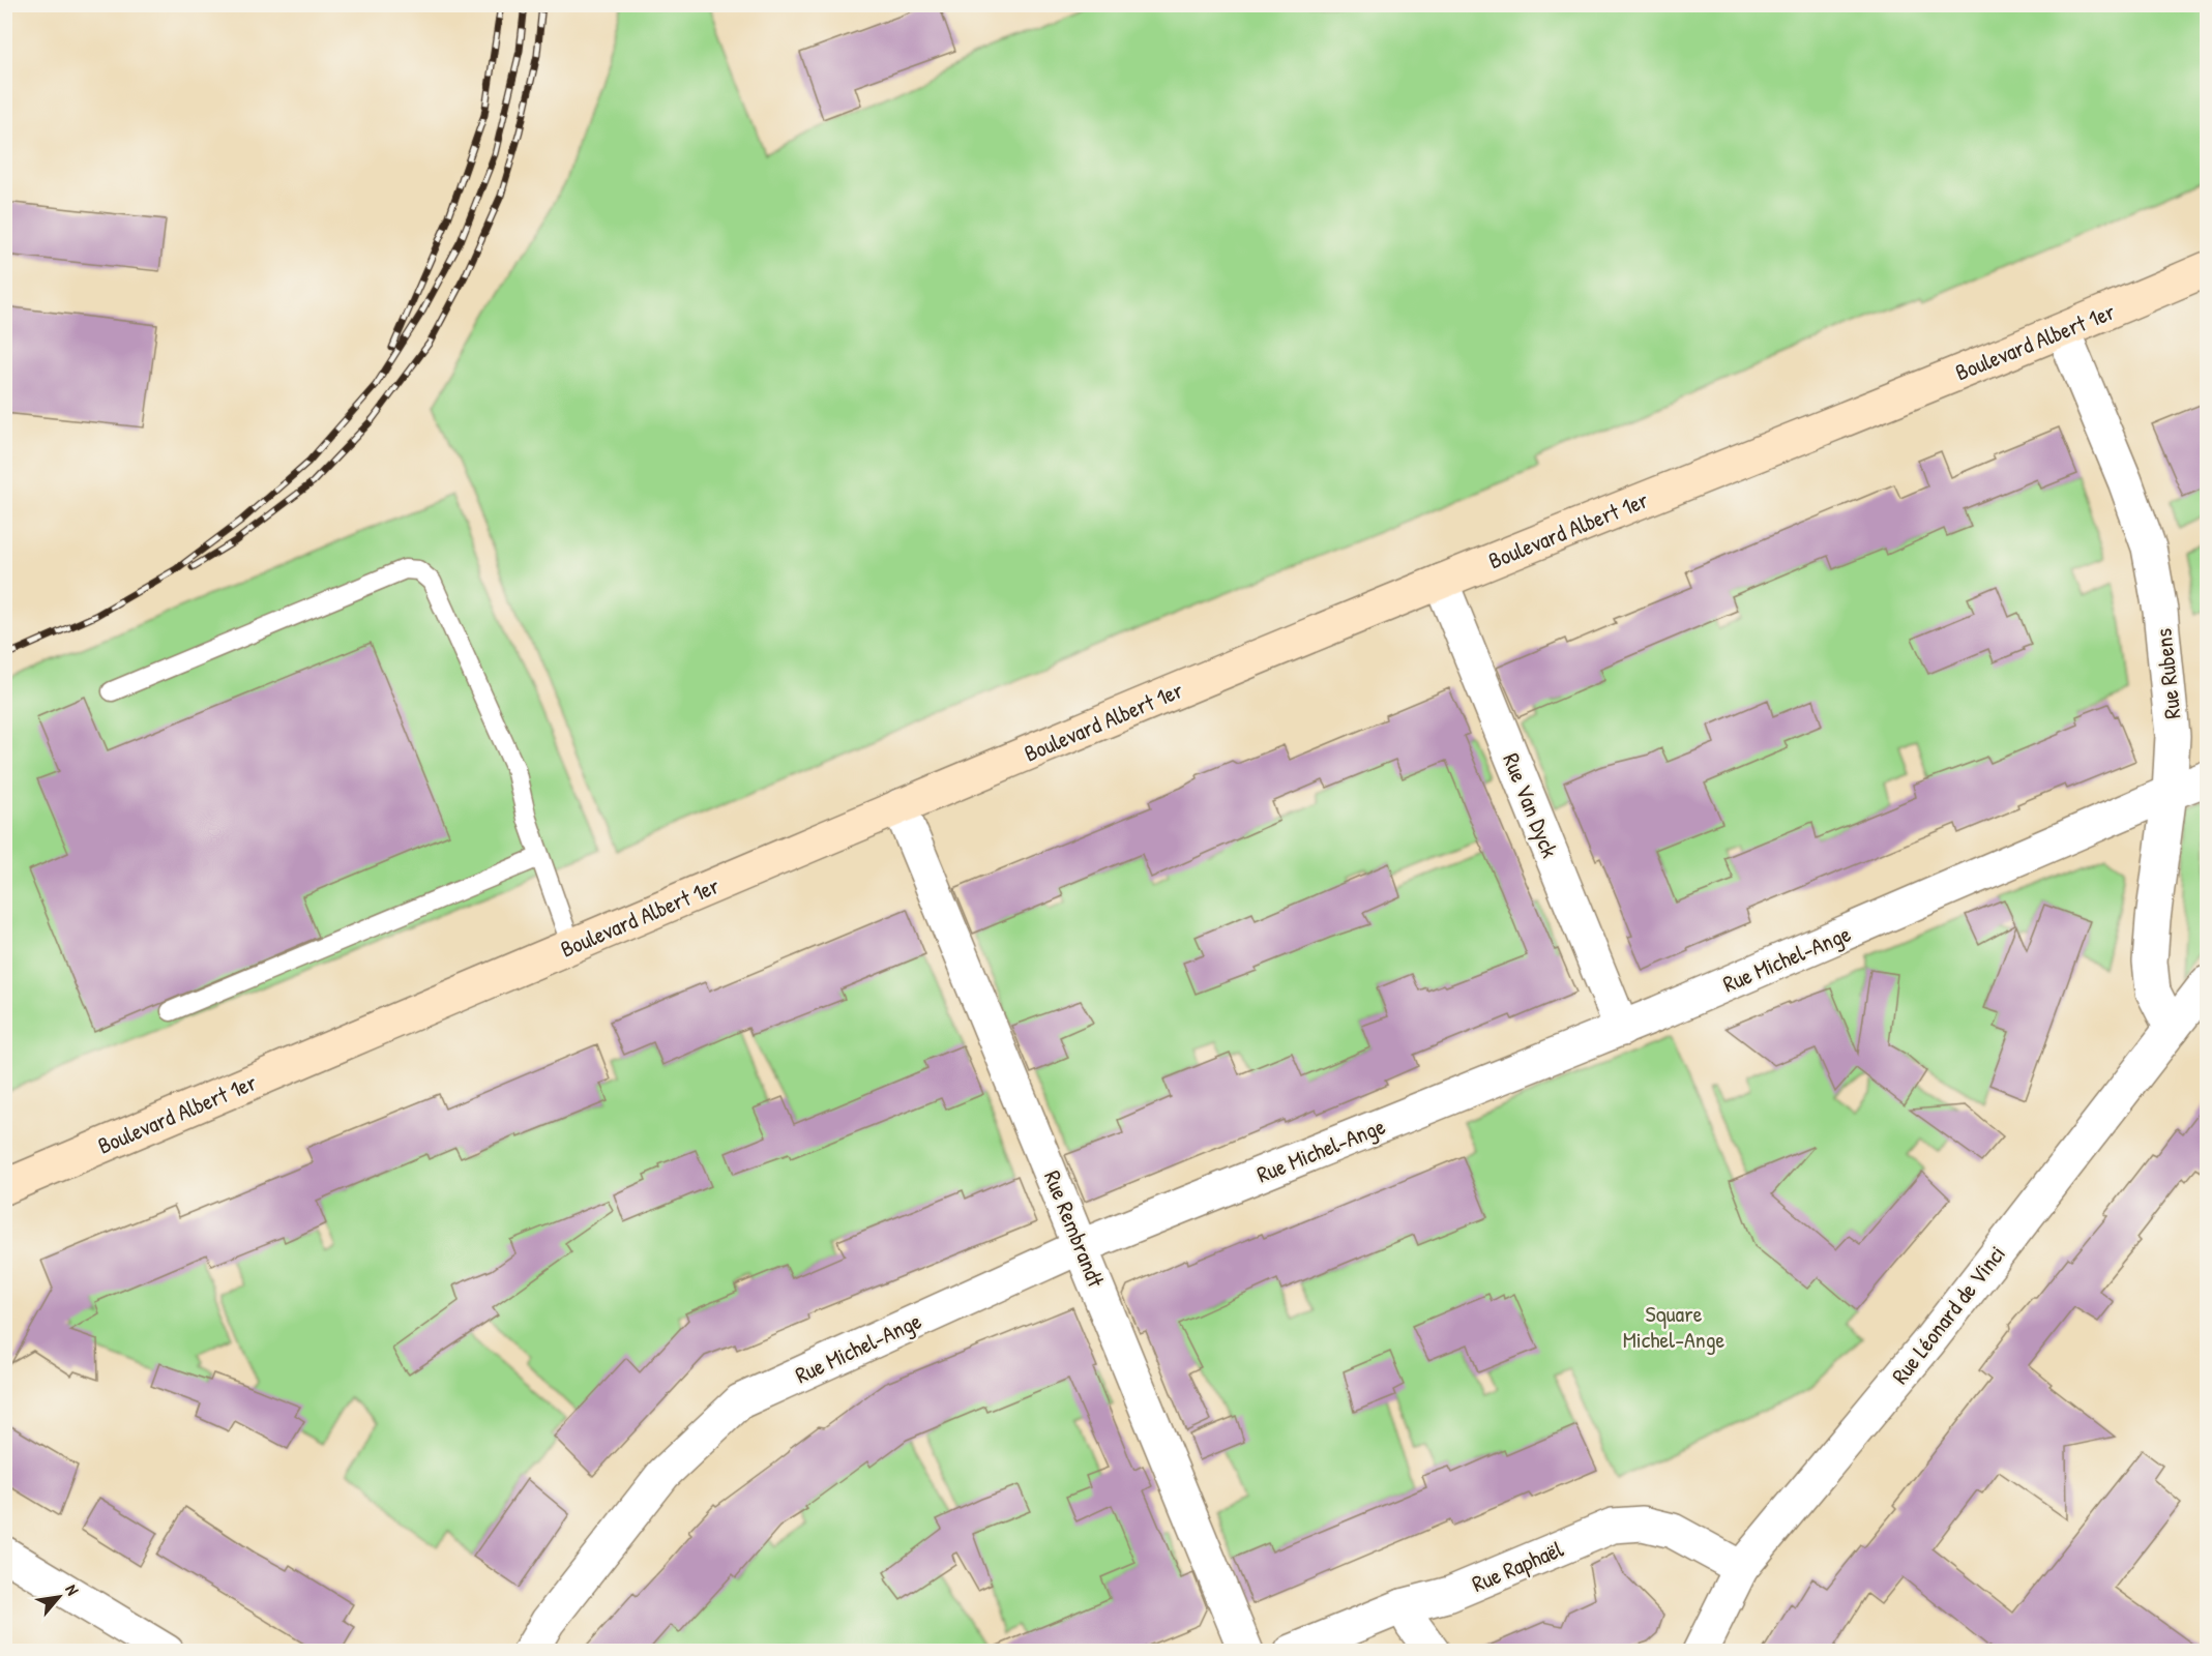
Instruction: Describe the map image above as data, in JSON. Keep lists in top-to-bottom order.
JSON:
{
  "streets": {
    "main road": ["Boulevard Albert 1er"],
    "street": [
      "Rue Rubens",
      "Rue Van Dyck",
      "Rue Michel-Ange",
      "Rue Rembrandt",
      "Rue Léonard de Vinci",
      "Rue Raphaël"
    ]
  },
  "crossings": [
    ["Boulevard Albert 1er", "Rue Rubens"],
    ["Boulevard Albert 1er", "Rue Van Dyck"],
    ["Boulevard Albert 1er", "Rue Rembrandt"],
    ["Rue Rubens", "Rue Michel-Ange"],
    ["Rue Rubens", "Rue Léonard de Vinci"],
    ["Rue Van Dyck", "Rue Michel-Ange"],
    ["Rue Michel-Ange", "Rue Rembrandt"],
    ["Rue Léonard de Vinci", "Rue Raphaël"]
  ],
  "parks": ["Square Michel-Ange"],
  "north": "top right"
}
